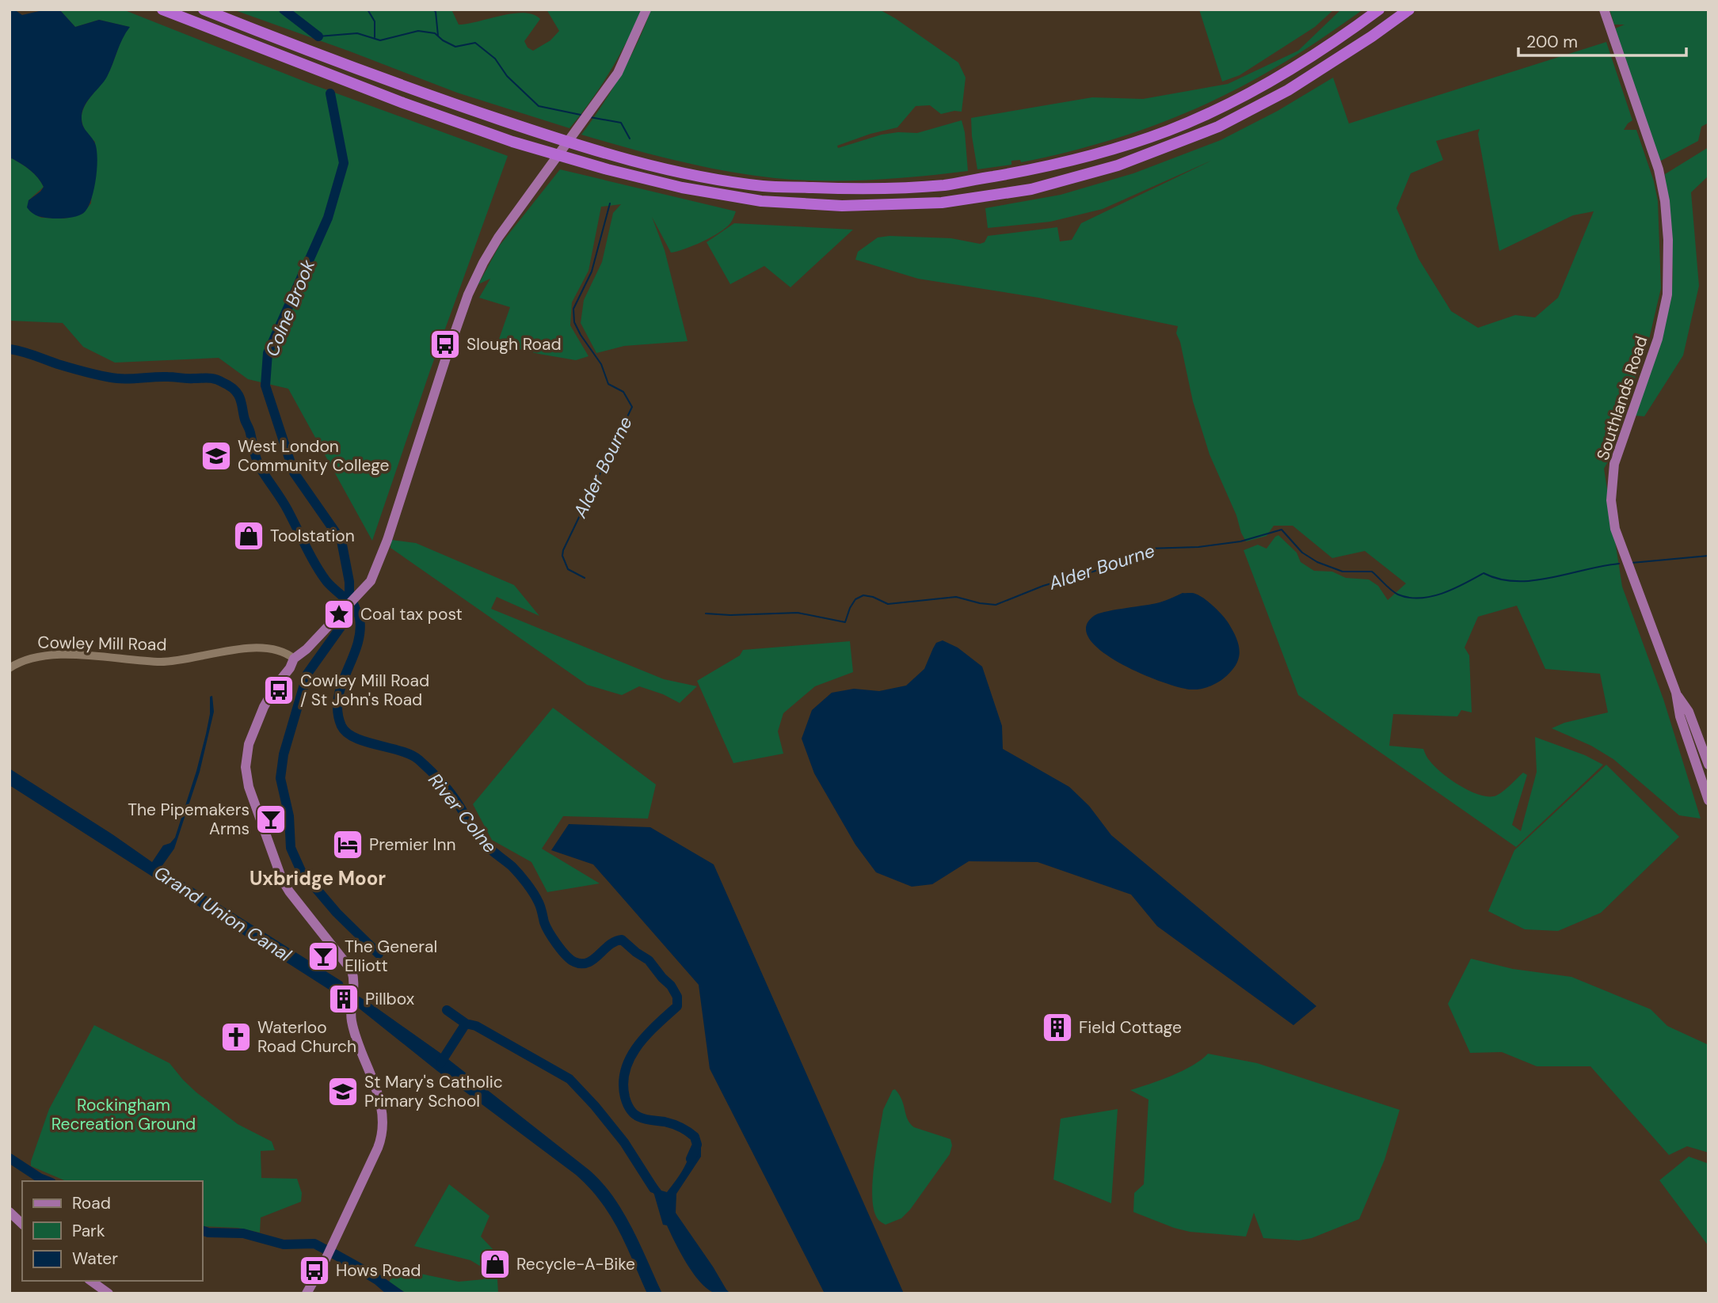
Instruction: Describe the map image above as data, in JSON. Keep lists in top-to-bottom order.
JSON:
{
  "streets": {
    "main road": ["Southlands Road"],
    "street": ["Cowley Mill Road"]
  },
  "districts": ["Uxbridge Moor"],
  "water": [
    "Colne Brook",
    "Alder Bourne",
    "River Colne",
    "Grand Union Canal"
  ],
  "parks": ["Rockingham Recreation Ground"],
  "places": {
    "bus stop": ["Slough Road", "Cowley Mill Road / St John's Road", "Hows Road"],
    "school or university": ["West London Community College", "St Mary's Catholic Primary School"],
    "shop": ["Toolstation", "Recycle-A-Bike"],
    "place": ["Coal tax post"],
    "bar": ["The Pipemakers Arms", "The General Elliott"],
    "hotel": ["Premier Inn"],
    "building": ["Pillbox", "Field Cottage"],
    "church": ["Waterloo Road Church"]
  },
  "legend": ["Road", "Park", "Water"],
  "scale_bar": "200 m"
}
